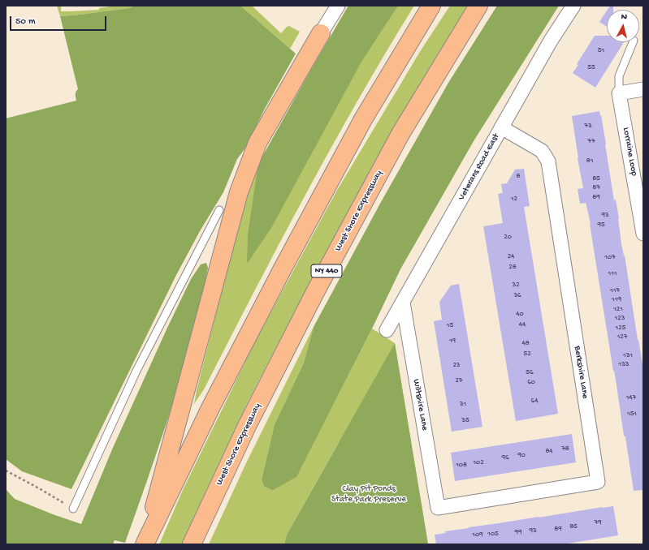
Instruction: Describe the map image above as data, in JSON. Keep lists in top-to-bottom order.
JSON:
{
  "streets": {
    "highway": ["West Shore Expressway", "NY 440"],
    "street": [
      "Lorraine Loop",
      "Veterans Road East",
      "Berkshire Lane",
      "Wiltshire Lane"
    ]
  },
  "crossings": [
    ["Veterans Road East", "Berkshire Lane"],
    ["Veterans Road East", "Wiltshire Lane"],
    ["Berkshire Lane", "Wiltshire Lane"]
  ],
  "parks": ["Clay Pit Ponds State Park Preserve"],
  "house_numbers": [
    "51",
    "55",
    "73",
    "77",
    "81",
    "8",
    "85",
    "87",
    "89",
    "12",
    "93",
    "95",
    "20",
    "24",
    "107",
    "28",
    "111",
    "32",
    "117",
    "36",
    "119",
    "121",
    "40",
    "123",
    "44",
    "15",
    "125",
    "127",
    "19",
    "48",
    "52",
    "131",
    "133",
    "23",
    "56",
    "27",
    "60",
    "147",
    "64",
    "31",
    "151",
    "35",
    "78",
    "84",
    "90",
    "96",
    "102",
    "108",
    "79",
    "85",
    "89",
    "93",
    "99",
    "105",
    "109"
  ],
  "scale_bar": "50 m",
  "north": "top"
}
